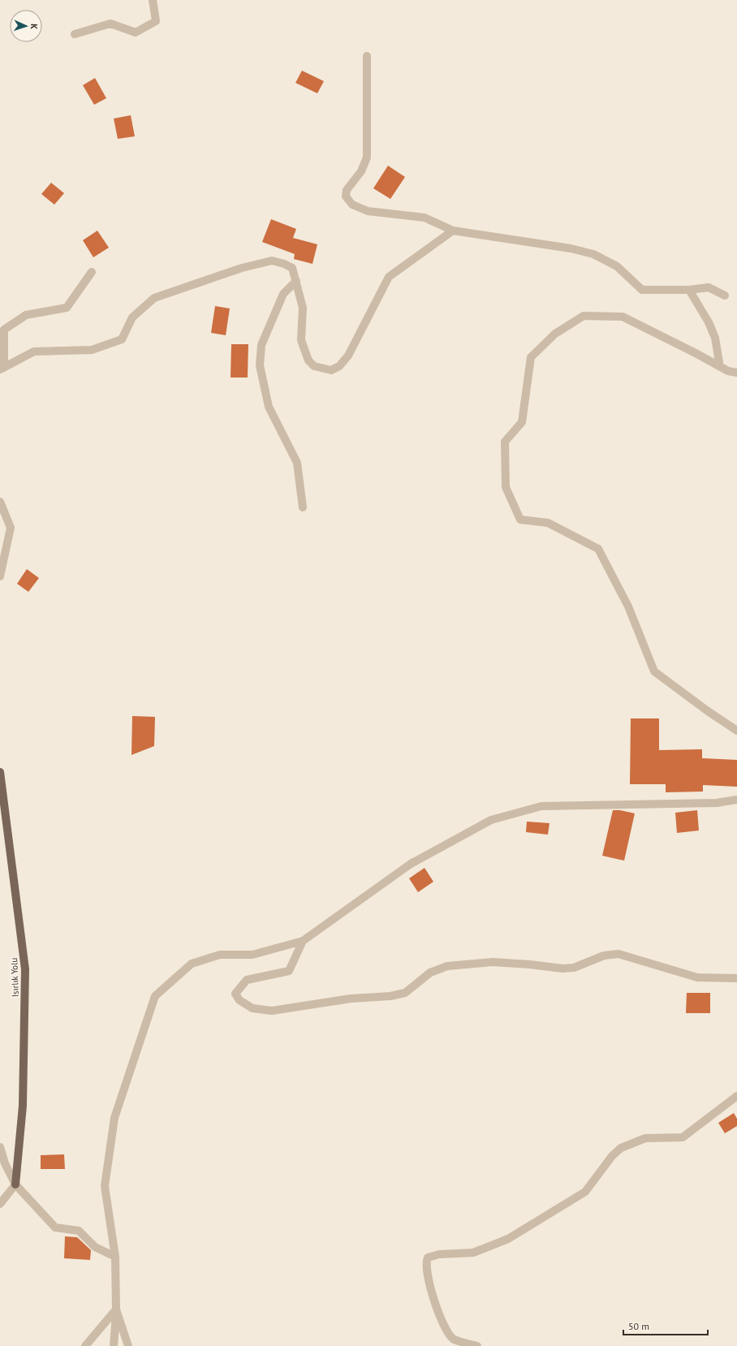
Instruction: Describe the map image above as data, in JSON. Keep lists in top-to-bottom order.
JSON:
{
  "streets": {
    "main road": ["Isırlık Yolu"]
  },
  "scale_bar": "50 m",
  "north": "right"
}
